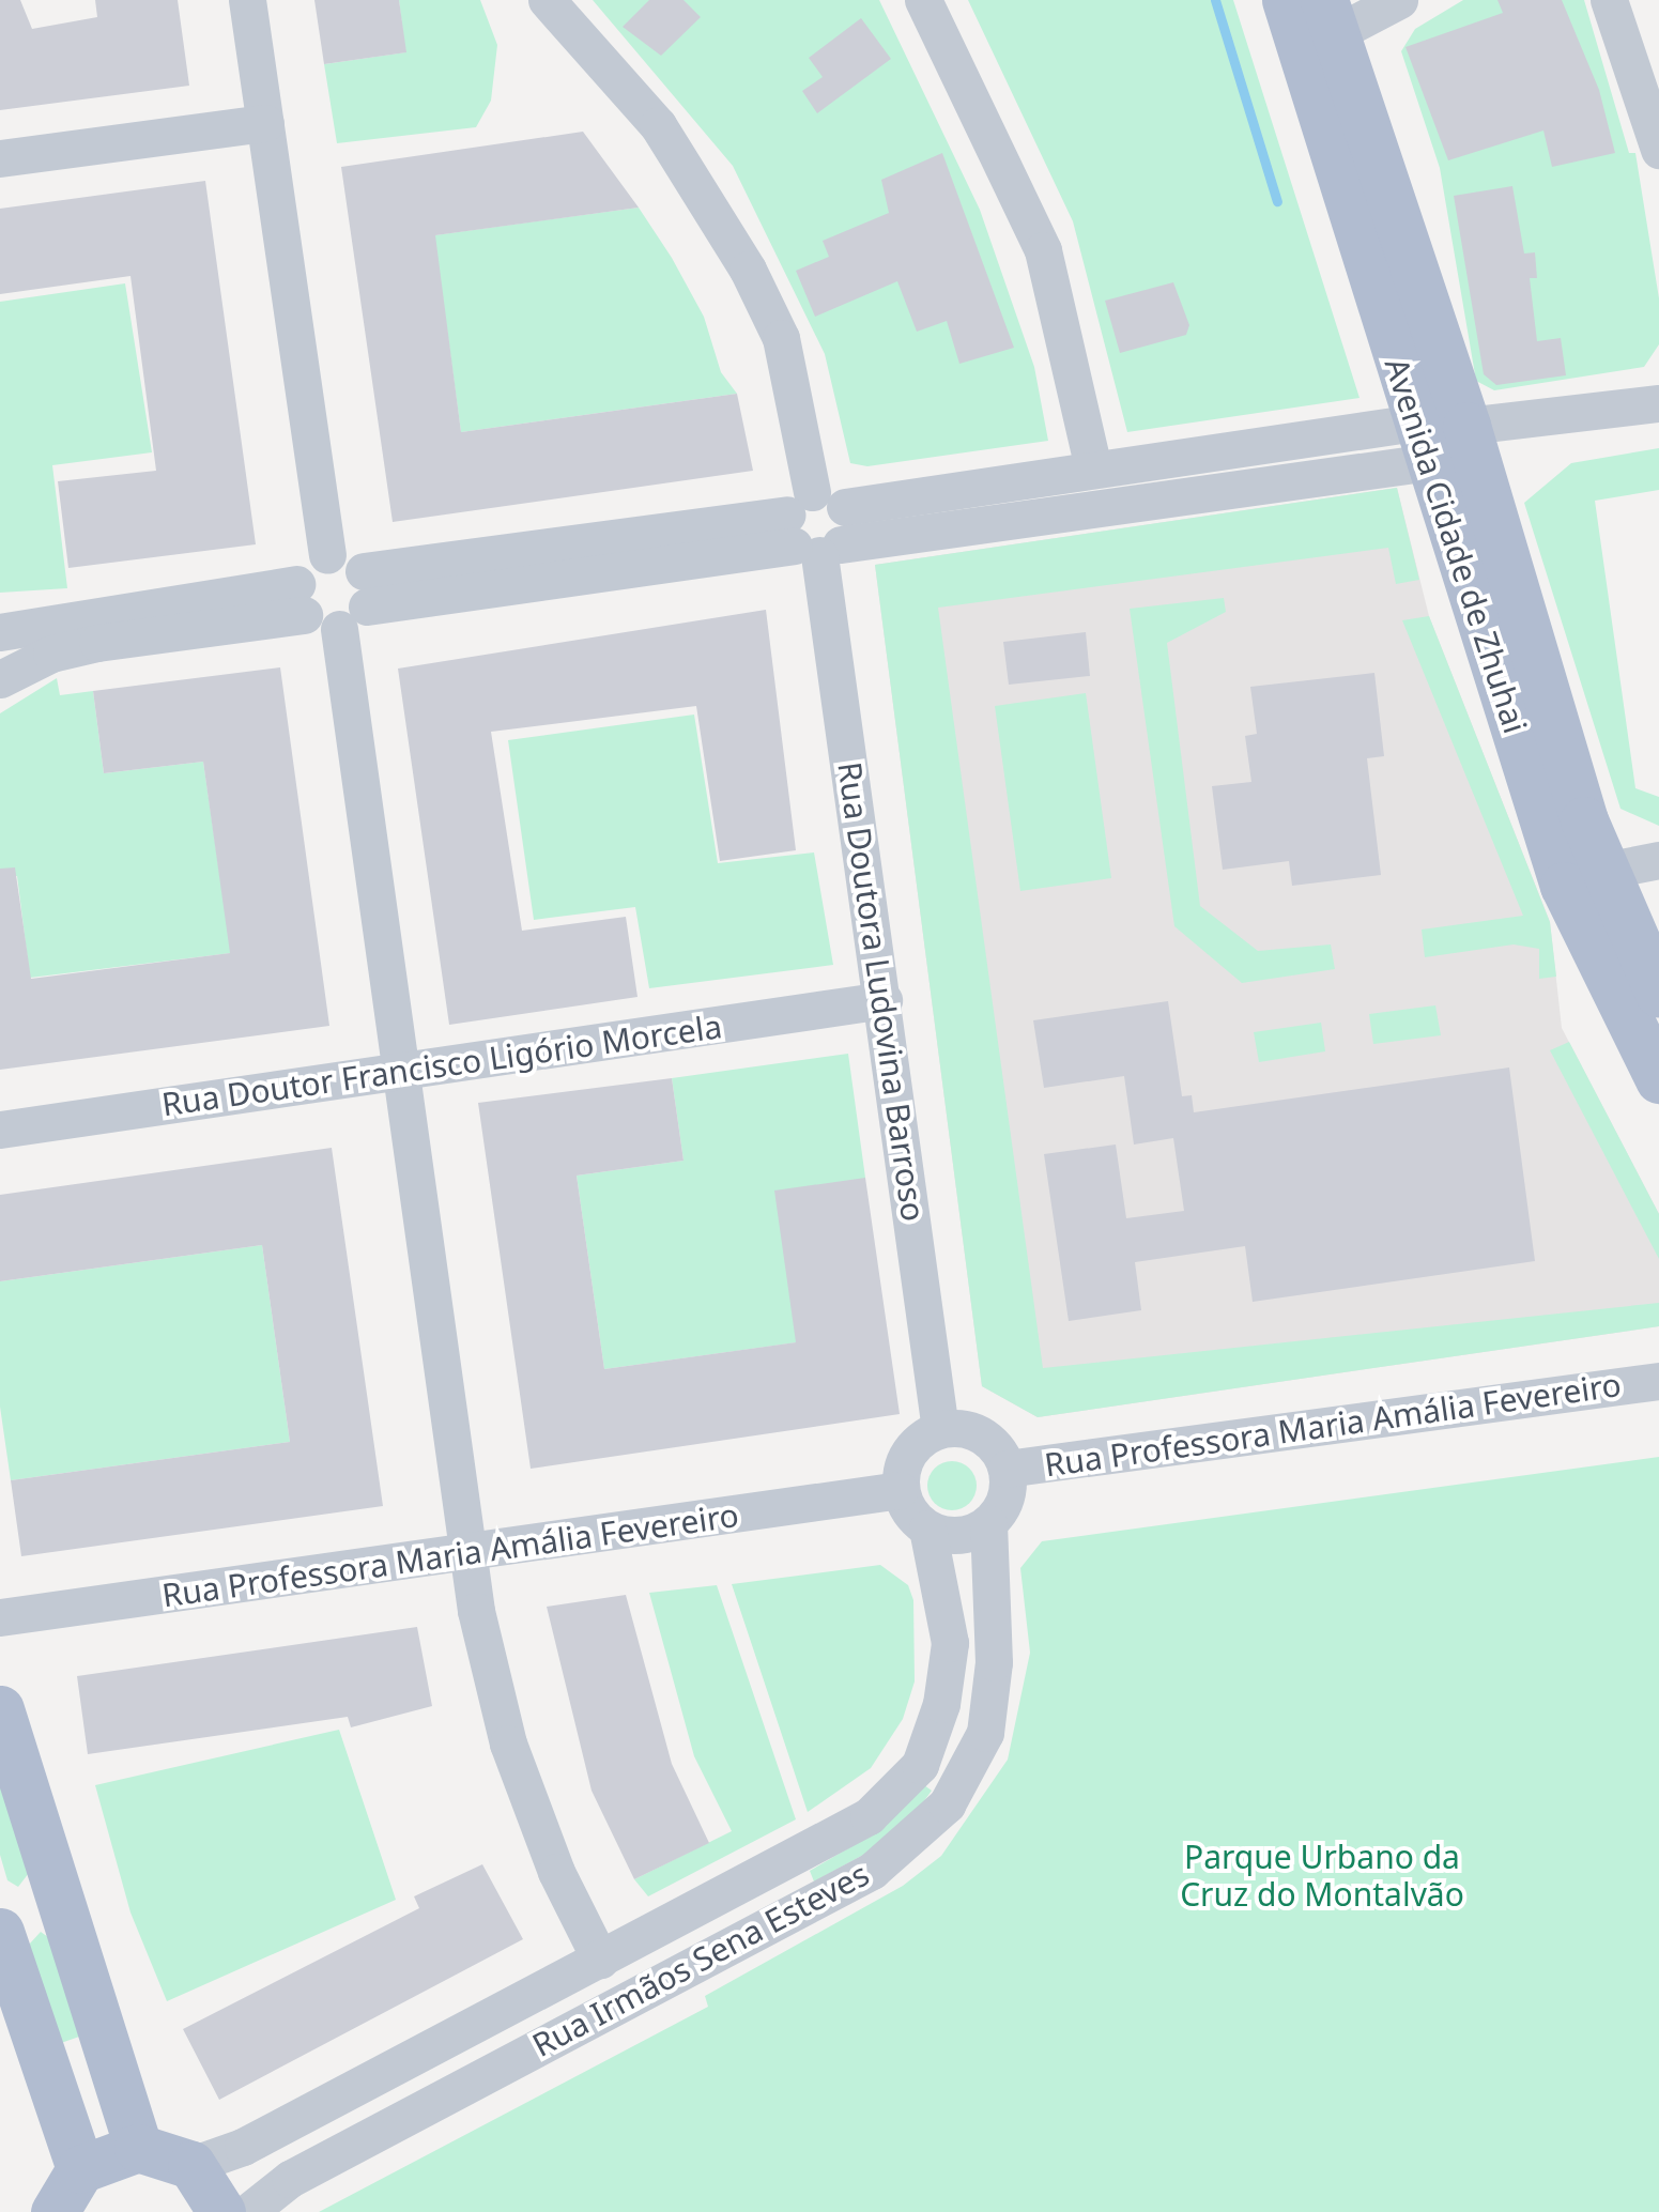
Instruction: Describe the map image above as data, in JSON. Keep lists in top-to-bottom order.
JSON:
{
  "streets": {
    "main road": ["Avenida Cidade de Zhuhai"],
    "street": [
      "Rua Doutora Ludovina Barroso",
      "Rua Doutor Francisco Ligório Morcela",
      "Rua Professora Maria Amália Fevereiro",
      "Rua Irmãos Sena Esteves"
    ]
  },
  "crossings": [
    ["Rua Doutora Ludovina Barroso", "Rua Doutor Francisco Ligório Morcela"],
    ["Rua Doutora Ludovina Barroso", "Rua Professora Maria Amália Fevereiro"],
    ["Rua Doutora Ludovina Barroso", "Rua Irmãos Sena Esteves"],
    ["Rua Professora Maria Amália Fevereiro", "Rua Irmãos Sena Esteves"]
  ],
  "parks": ["Parque Urbano da Cruz do Montalvão"]
}
